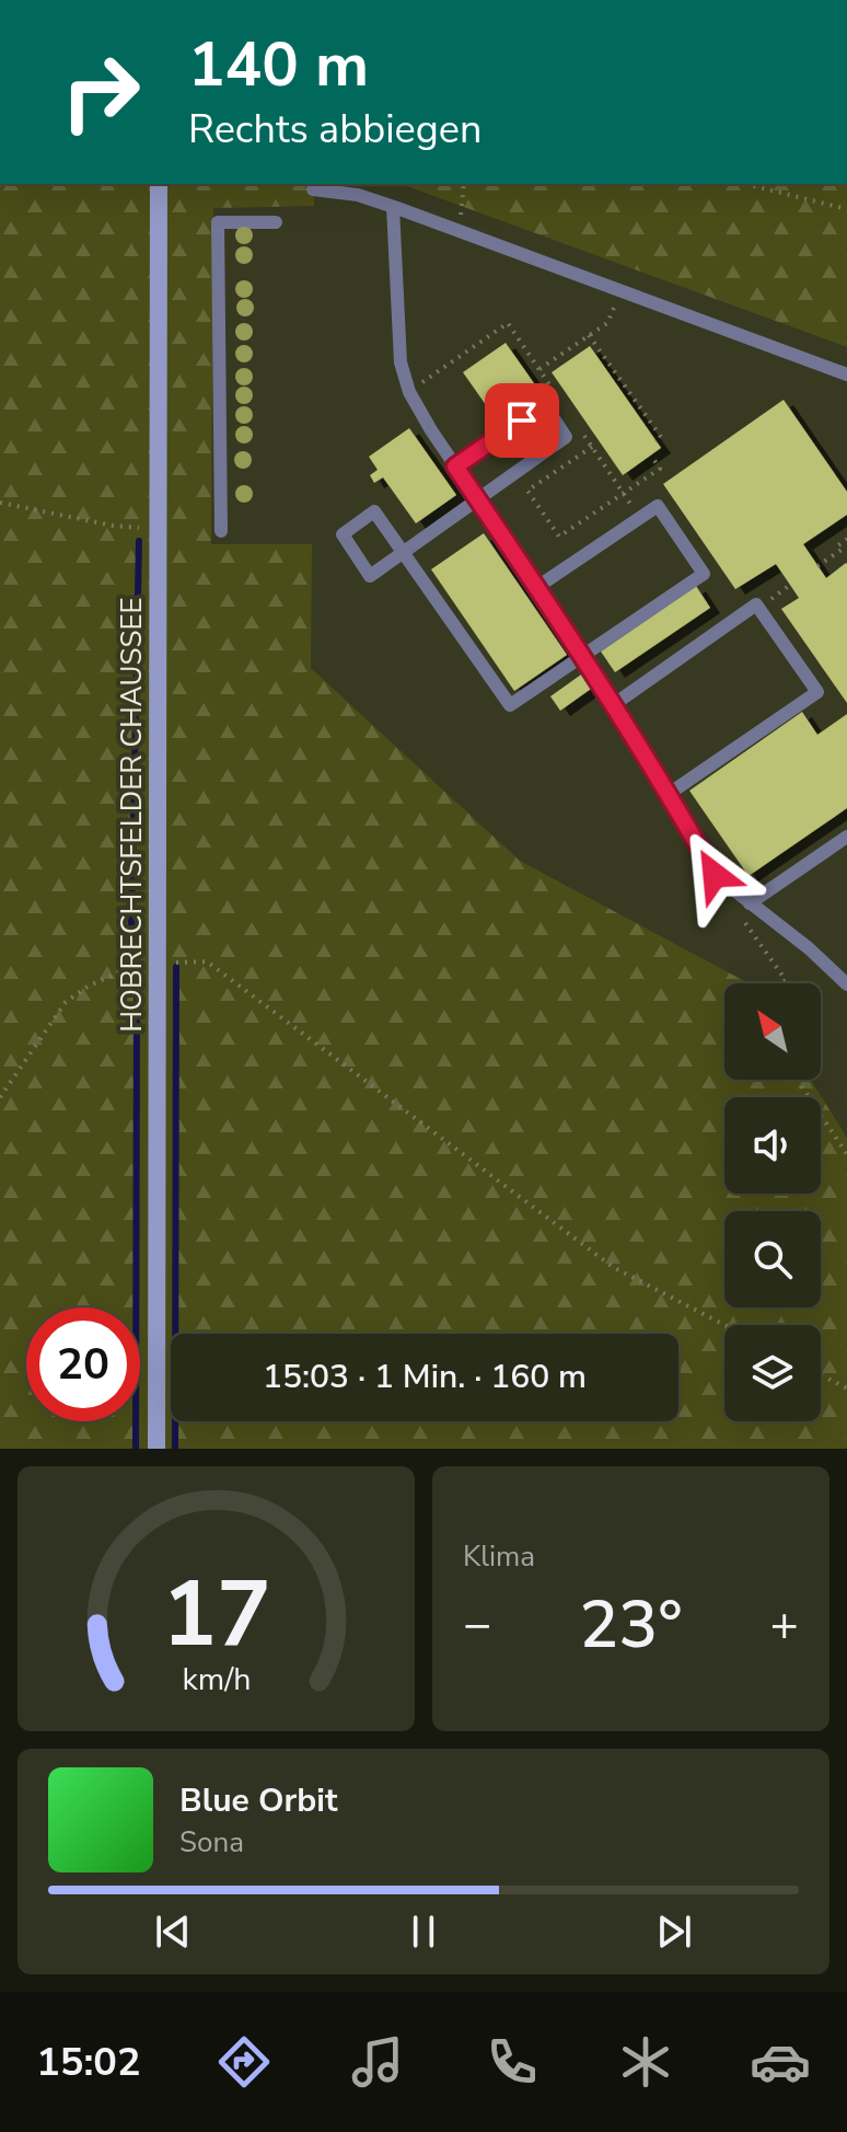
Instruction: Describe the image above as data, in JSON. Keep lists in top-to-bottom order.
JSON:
{
  "streets": {
    "main road": ["HOBRECHTSFELDER CHAUSSEE"]
  },
  "north": "top left",
  "page": {
    "turn": ["140 m", "Rechts abbiegen"],
    "limit": "20",
    "trip": "15:03 · 1 Min. · 160 m",
    "tile": "Klima",
    "heat": ["−", "23°", "+"],
    "song": ["Blue Orbit", "Sona"],
    "tabs": "15:02",
    "gauge": ["17", "km/h"]
  }
}
